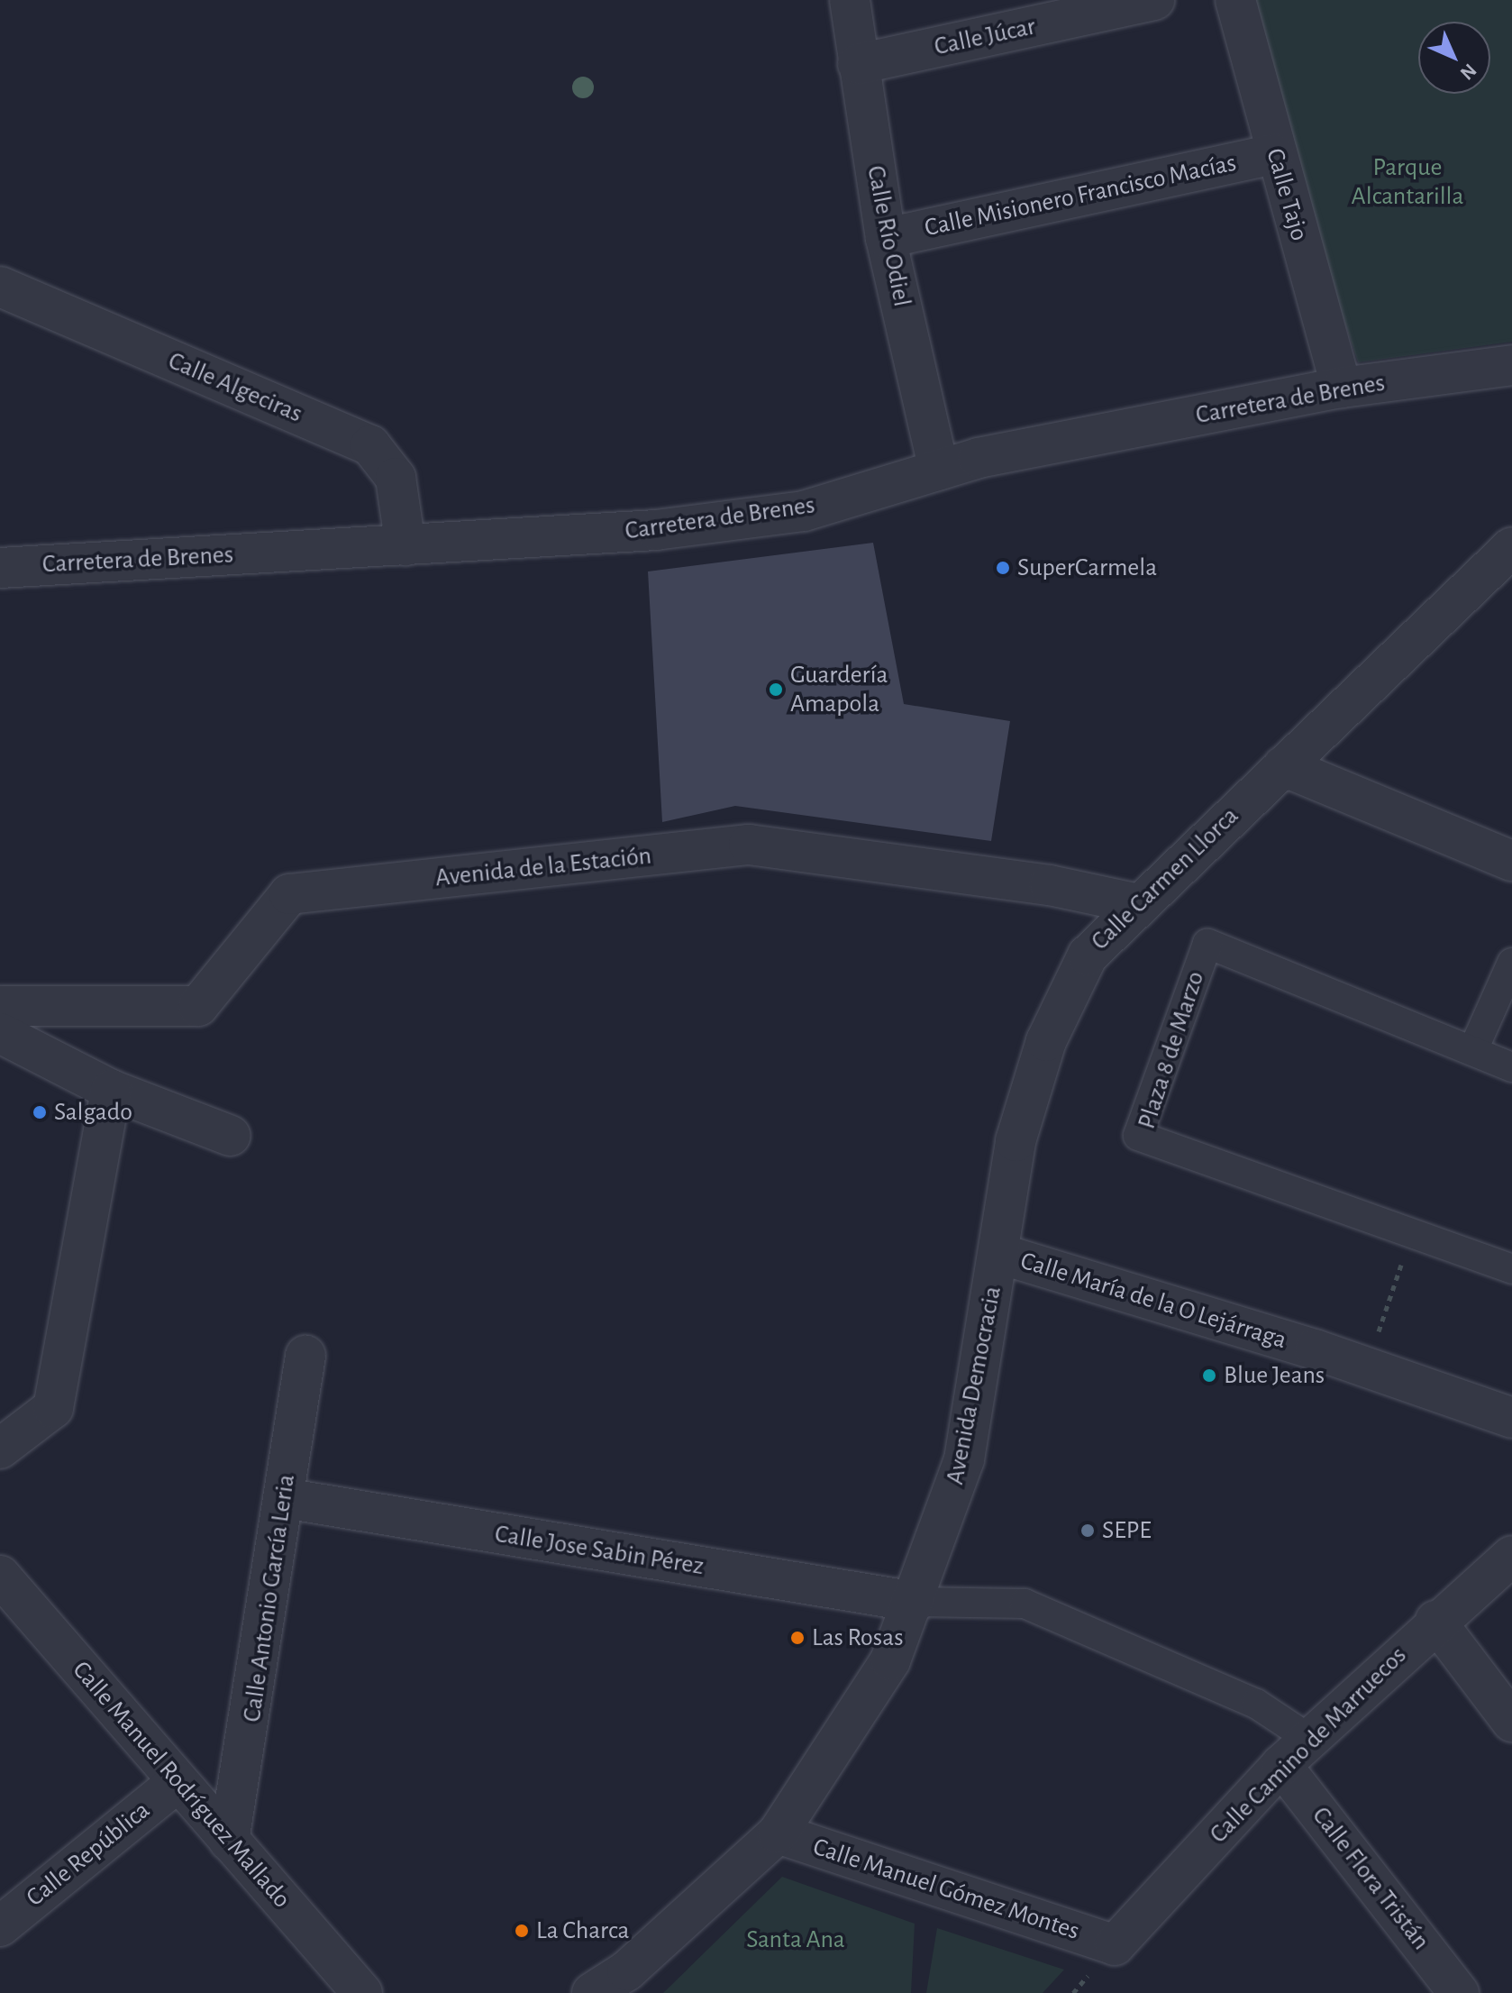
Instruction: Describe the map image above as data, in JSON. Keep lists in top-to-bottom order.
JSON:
{
  "streets": {
    "street": [
      "Calle Júcar",
      "Calle Tajo",
      "Calle Misionero Francisco Macías",
      "Calle Río Odiel",
      "Calle Algeciras",
      "Carretera de Brenes",
      "Avenida de la Estación",
      "Calle Carmen Llorca",
      "Plaza 8 de Marzo",
      "Calle María de la O Lejárraga",
      "Avenida Democracia",
      "Calle Jose Sabin Pérez",
      "Calle Antonio García Leria",
      "Calle Camino de Marruecos",
      "Calle Manuel Rodríguez Mallado",
      "Calle República",
      "Calle Flora Tristán",
      "Calle Manuel Gómez Montes"
    ]
  },
  "crossings": [
    ["Calle Júcar", "Calle Río Odiel"],
    ["Calle Tajo", "Calle Misionero Francisco Macías"],
    ["Calle Tajo", "Carretera de Brenes"],
    ["Calle Misionero Francisco Macías", "Calle Río Odiel"],
    ["Calle Río Odiel", "Carretera de Brenes"],
    ["Calle Algeciras", "Carretera de Brenes"],
    ["Avenida de la Estación", "Calle Carmen Llorca"],
    ["Calle Carmen Llorca", "Calle María de la O Lejárraga"],
    ["Calle Carmen Llorca", "Avenida Democracia"],
    ["Calle María de la O Lejárraga", "Avenida Democracia"],
    ["Avenida Democracia", "Calle Jose Sabin Pérez"],
    ["Avenida Democracia", "Calle Manuel Gómez Montes"],
    ["Calle Jose Sabin Pérez", "Calle Antonio García Leria"],
    ["Calle Antonio García Leria", "Calle Manuel Rodríguez Mallado"],
    ["Calle Camino de Marruecos", "Calle Flora Tristán"],
    ["Calle Camino de Marruecos", "Calle Manuel Gómez Montes"],
    ["Calle Manuel Rodríguez Mallado", "Calle República"]
  ],
  "parks": ["Parque Alcantarilla", "Santa Ana"],
  "places": [
    "SuperCarmela",
    "Guardería Amapola",
    "Salgado",
    "Blue Jeans",
    "SEPE",
    "Las Rosas",
    "La Charca"
  ],
  "north": "bottom right"
}
